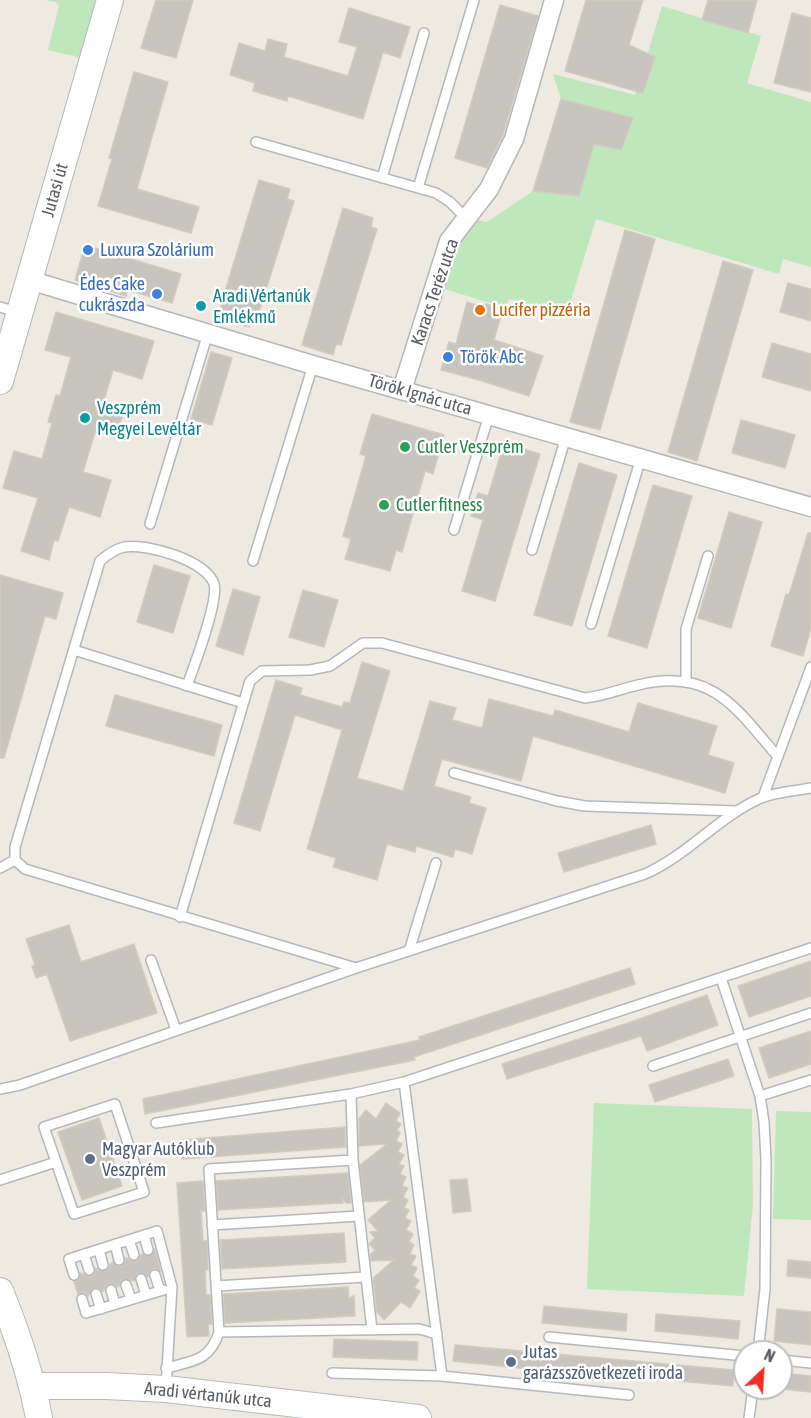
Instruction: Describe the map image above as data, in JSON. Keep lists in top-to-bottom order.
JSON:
{
  "streets": {
    "street": [
      "Jutasi út",
      "Karacs Teréz utca",
      "Török Ignác utca",
      "Aradi vértanúk utca"
    ]
  },
  "crossings": [
    ["Jutasi út", "Török Ignác utca"],
    ["Karacs Teréz utca", "Török Ignác utca"]
  ],
  "places": [
    "Luxura Szolárium",
    "Édes Cake cukrászda",
    "Aradi Vértanúk Emlékmű",
    "Lucifer pizzéria",
    "Török Abc",
    "Veszprém Megyei Levéltár",
    "Cutler Veszprém",
    "Cutler fitness",
    "Magyar Autóklub Veszprém",
    "Jutas garázsszövetkezeti iroda"
  ],
  "north": "top right"
}
